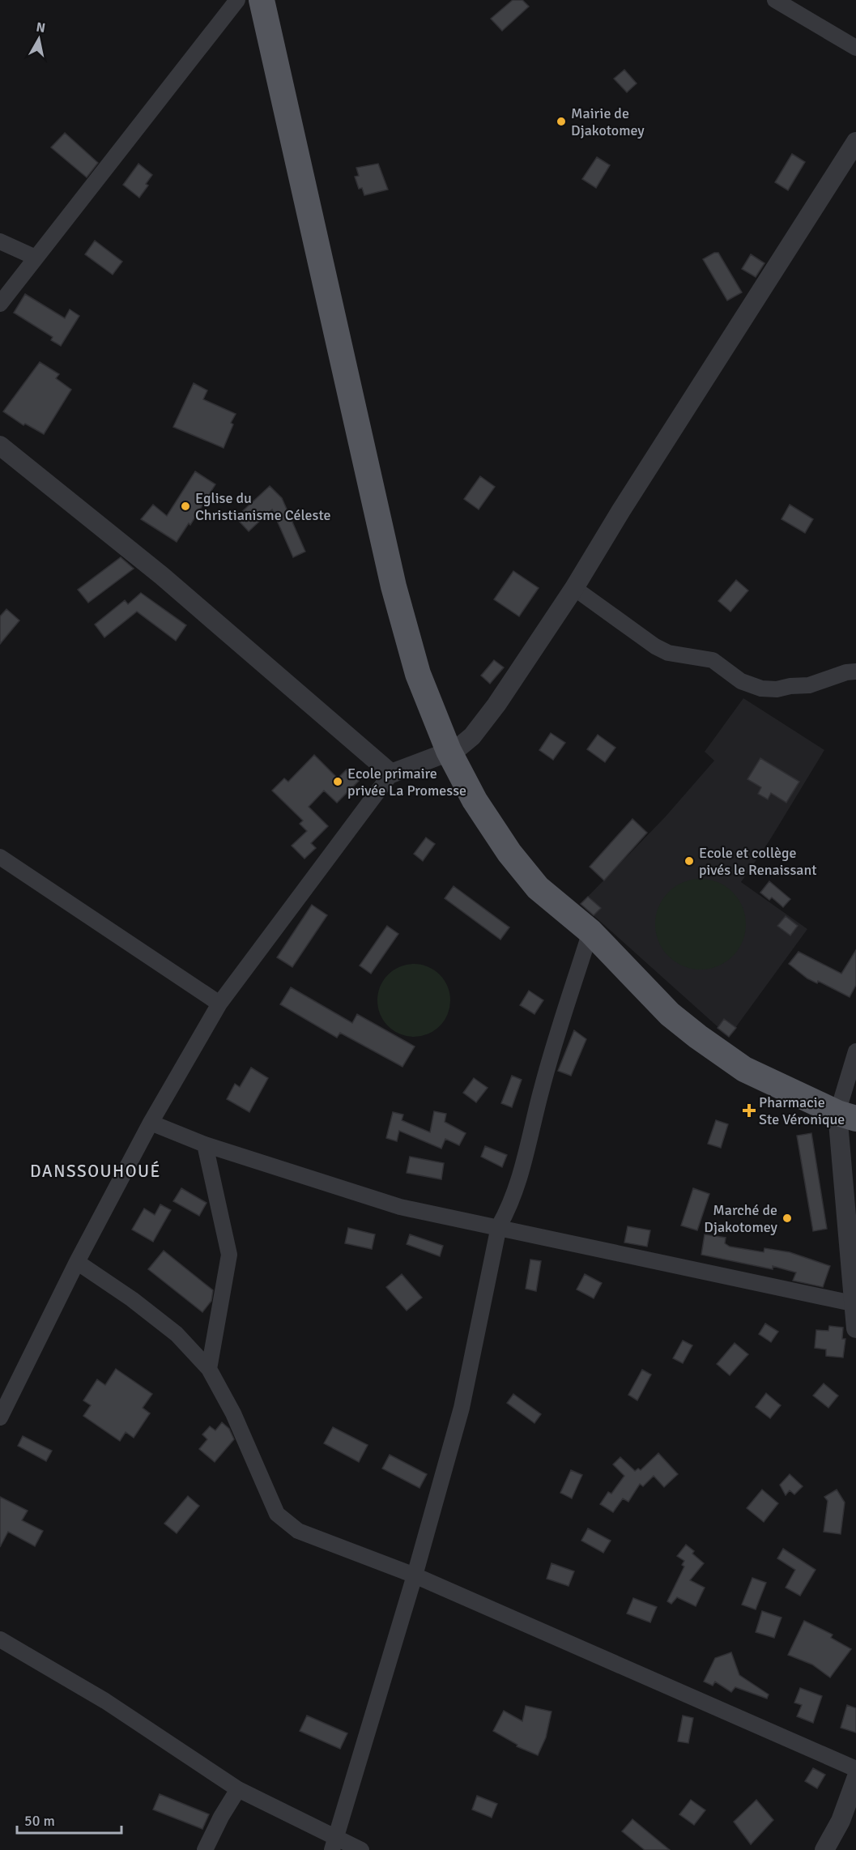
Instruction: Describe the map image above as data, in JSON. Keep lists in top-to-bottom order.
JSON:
{
  "districts": ["DANSSOUHOUÉ"],
  "places": {
    "other": [
      "Mairie de Djakotomey",
      "Eglise du Christianisme Céleste",
      "Ecole primaire privée La Promesse",
      "Ecole et collège pivés le Renaissant",
      "Marché de Djakotomey"
    ],
    "health": ["Pharmacie Ste Véronique"]
  },
  "scale_bar": "50 m",
  "north": "top"
}
